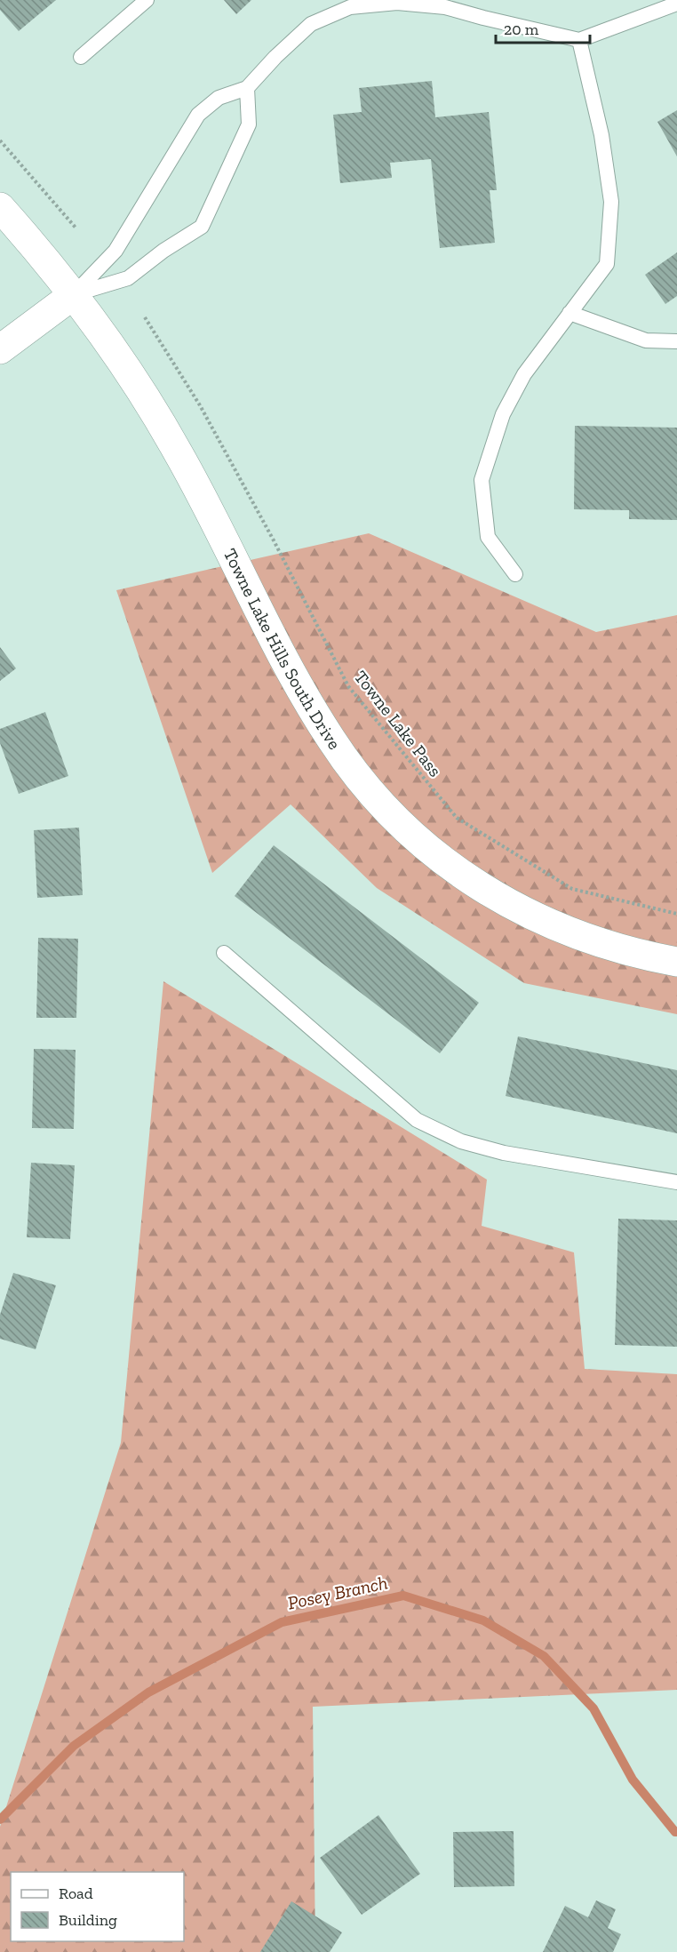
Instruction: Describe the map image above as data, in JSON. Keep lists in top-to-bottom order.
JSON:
{
  "streets": {
    "street": ["Towne Lake Hills South Drive"],
    "path": ["Towne Lake Pass"]
  },
  "water": ["Posey Branch"],
  "legend": ["Road", "Building"],
  "scale_bar": "20 m"
}
